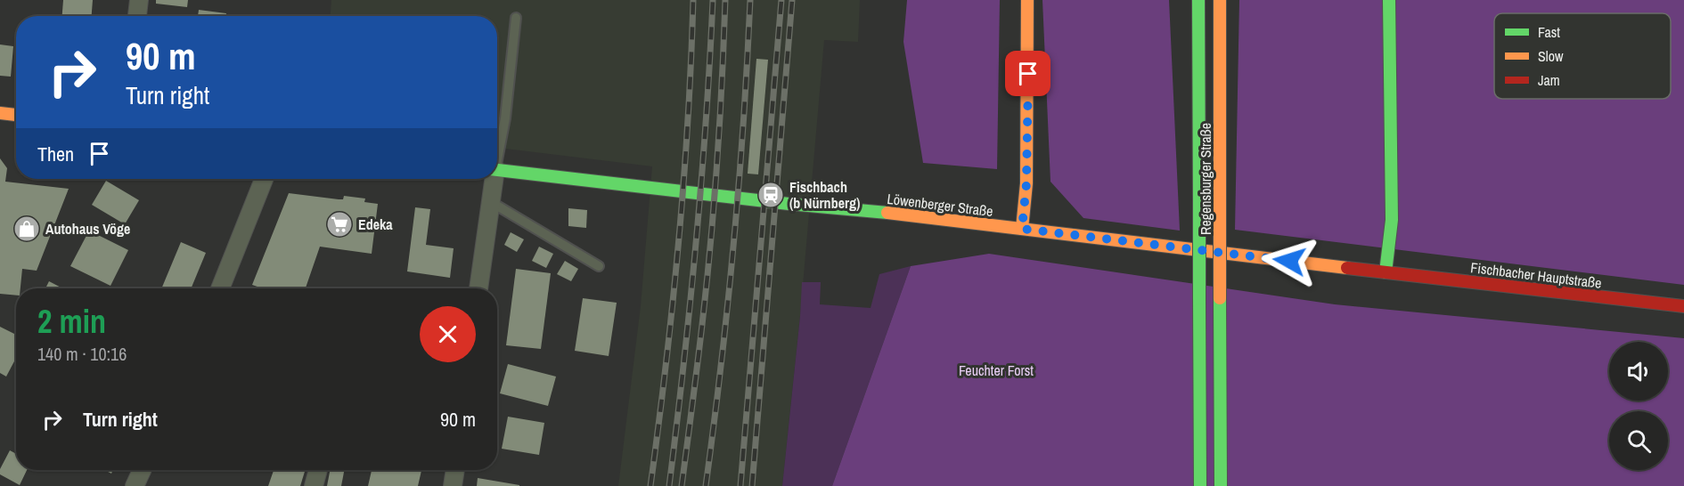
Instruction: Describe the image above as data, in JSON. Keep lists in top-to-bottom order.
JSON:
{
  "streets": {
    "main road": ["Regensburger Straße", "Löwenberger Straße", "Fischbacher Hauptstraße"]
  },
  "crossings": [
    ["Löwenberger Straße", "Fischbacher Hauptstraße"]
  ],
  "parks": ["Feuchter Forst"],
  "places": {
    "station": ["Fischbach (b Nürnberg)"],
    "supermarket": ["Edeka"],
    "shop": ["Autohaus Vöge"]
  },
  "legend": ["Fast", "Slow", "Jam"],
  "page": {
    "turn": ["90 m", "Turn right"],
    "then": "Then",
    "heading": ["2 min", "140 m · 10:16"],
    "list": [
      {
        "name": "Turn right",
        "value": "90 m"
      }
    ]
  }
}
